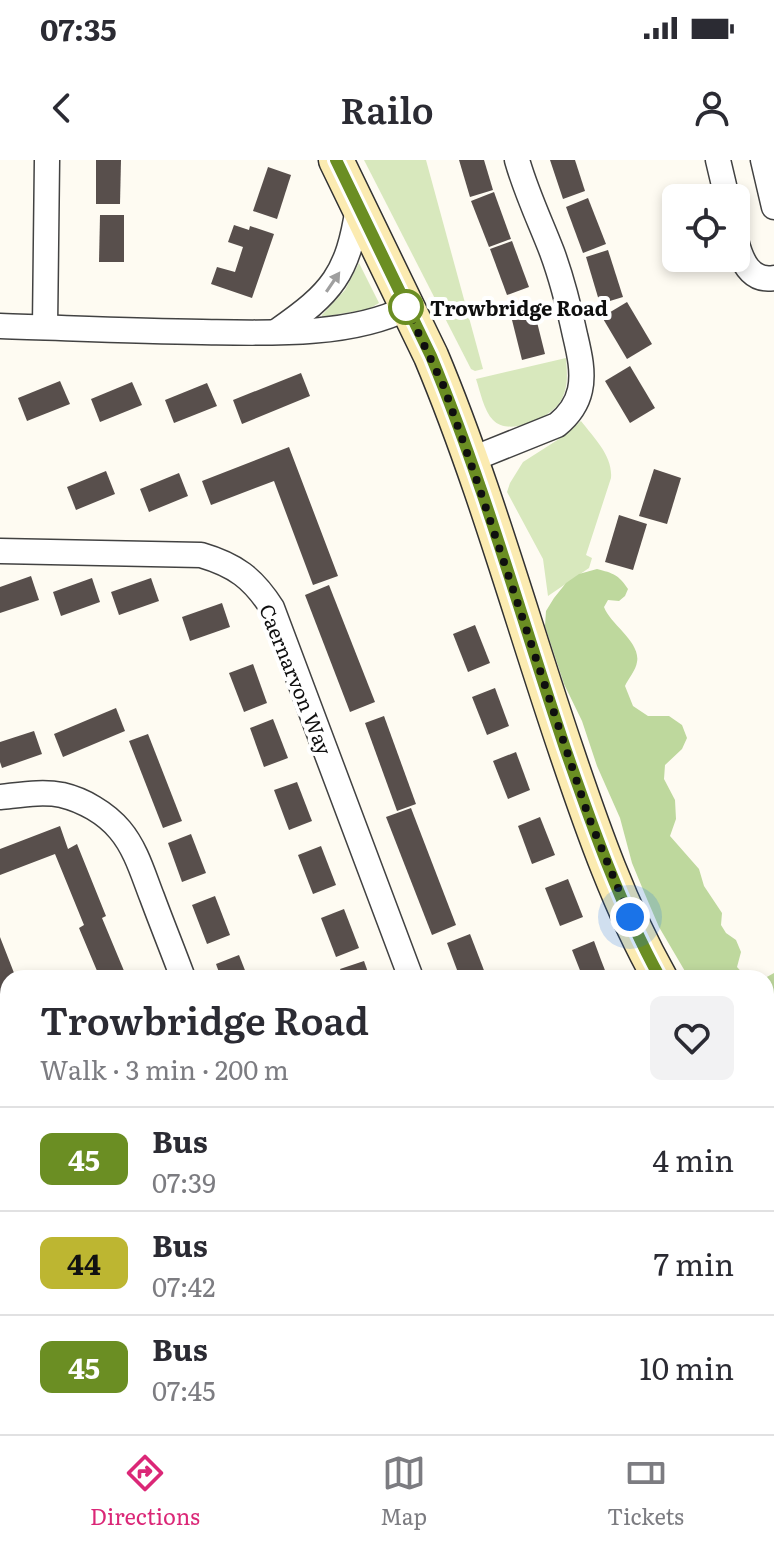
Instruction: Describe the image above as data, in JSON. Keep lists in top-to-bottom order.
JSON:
{
  "streets": {
    "street": ["Caernarvon Way"]
  },
  "places": ["Trowbridge Road"],
  "lines": ["bus line 45"],
  "page": {
    "status": "07:35",
    "header": "Railo",
    "heading": ["Trowbridge Road", "Walk · 3 min · 200 m"],
    "list": [
      {
        "mark": "45",
        "name": "Bus",
        "note": "07:39",
        "value": "4 min"
      },
      {
        "mark": "44",
        "name": "Bus",
        "note": "07:42",
        "value": "7 min"
      },
      {
        "mark": "45",
        "name": "Bus",
        "note": "07:45",
        "value": "10 min"
      }
    ],
    "tabs": ["Directions", "Map", "Tickets"]
  }
}
